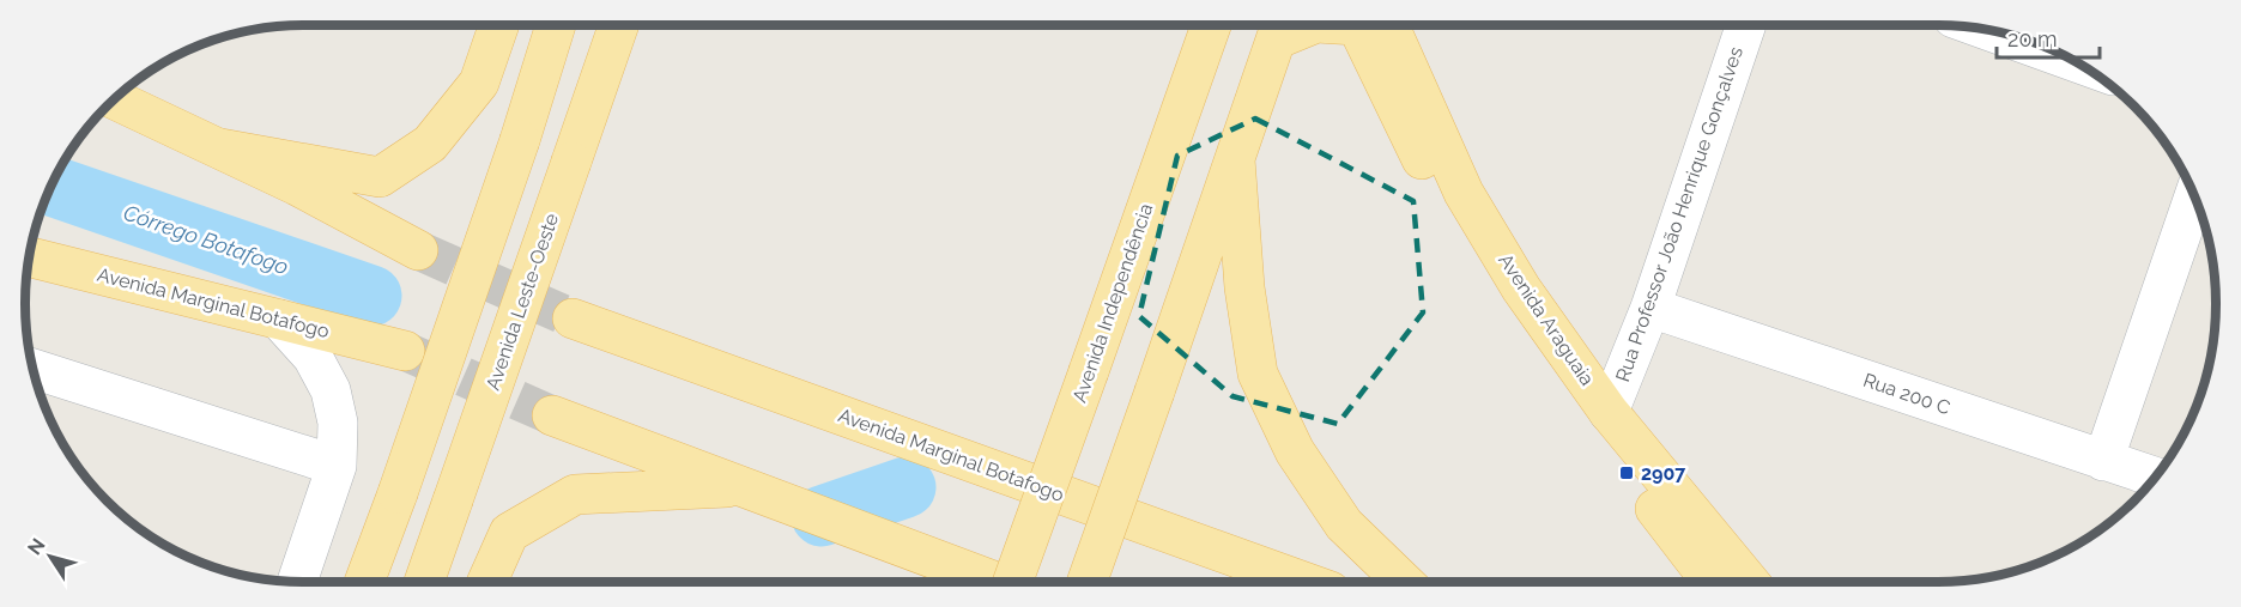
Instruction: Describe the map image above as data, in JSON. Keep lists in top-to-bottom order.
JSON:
{
  "streets": {
    "main road": [
      "Avenida Leste-Oeste",
      "Avenida Marginal Botafogo",
      "Avenida Independência",
      "Avenida Araguaia"
    ],
    "street": ["Rua Professor João Henrique Gonçalves", "Rua 200 C"]
  },
  "crossings": [
    ["Rua Professor João Henrique Gonçalves", "Avenida Araguaia"],
    ["Rua Professor João Henrique Gonçalves", "Rua 200 C"]
  ],
  "water": ["Córrego Botafogo"],
  "places": {
    "transit": ["2907"]
  },
  "scale_bar": "20 m",
  "north": "top left"
}
